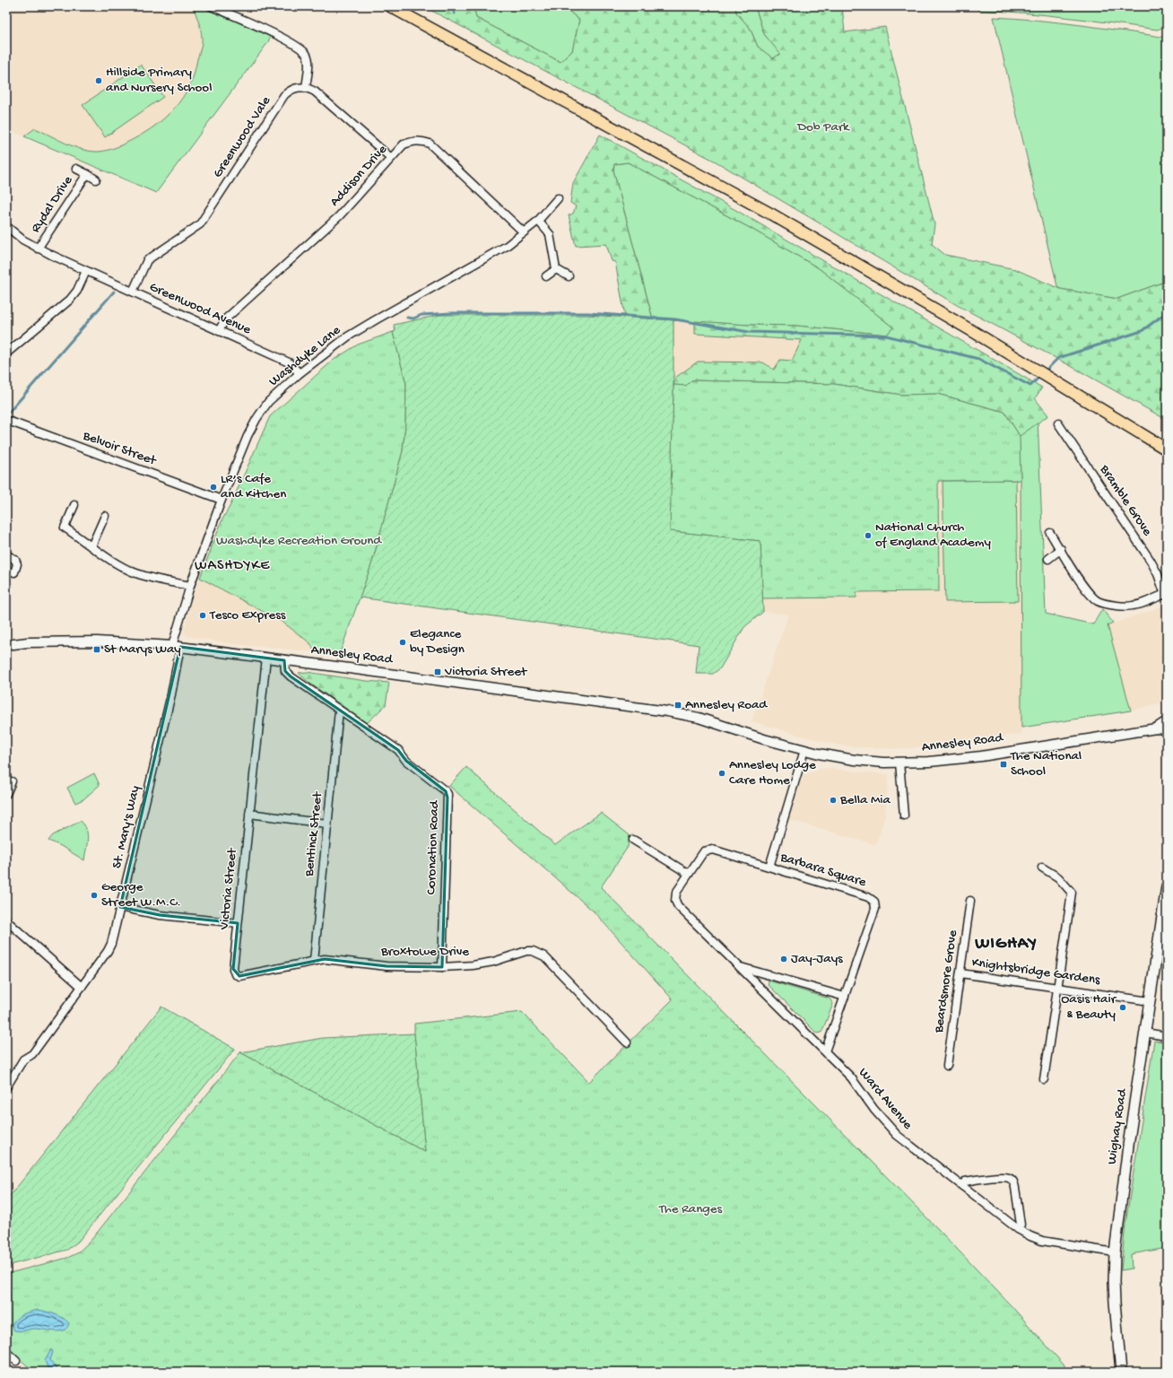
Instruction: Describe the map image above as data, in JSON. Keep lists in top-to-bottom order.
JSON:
{
  "streets": {
    "main road": ["Wighay Road"],
    "street": [
      "Greenwood Vale",
      "Addison Drive",
      "Rydal Drive",
      "Greenwood Avenue",
      "Washdyke Lane",
      "Belvoir Street",
      "Bramble Grove",
      "Annesley Road",
      "St. Mary's Way",
      "Bentinck Street",
      "Coronation Road",
      "Barbara Square",
      "Victoria Street",
      "Broxtowe Drive",
      "Knightsbridge Gardens",
      "Beardsmore Grove",
      "Ward Avenue"
    ]
  },
  "crossings": [
    ["Greenwood Vale", "Greenwood Avenue"],
    ["Addison Drive", "Greenwood Avenue"],
    ["Addison Drive", "Washdyke Lane"],
    ["Rydal Drive", "Greenwood Avenue"],
    ["Greenwood Avenue", "Washdyke Lane"],
    ["Washdyke Lane", "Belvoir Street"],
    ["Washdyke Lane", "Annesley Road"],
    ["Washdyke Lane", "St. Mary's Way"],
    ["Annesley Road", "St. Mary's Way"],
    ["Annesley Road", "Coronation Road"],
    ["Annesley Road", "Barbara Square"],
    ["Annesley Road", "Victoria Street"],
    ["Bentinck Street", "Coronation Road"],
    ["Bentinck Street", "Broxtowe Drive"],
    ["Coronation Road", "Broxtowe Drive"],
    ["Barbara Square", "Ward Avenue"],
    ["Victoria Street", "Broxtowe Drive"],
    ["Knightsbridge Gardens", "Beardsmore Grove"],
    ["Knightsbridge Gardens", "Wighay Road"],
    ["Ward Avenue", "Wighay Road"]
  ],
  "districts": ["WASHDYKE", "WIGHAY"],
  "parks": ["Dob Park", "Washdyke Recreation Ground", "The Ranges"],
  "places": {
    "other": [
      "Hillside Primary and Nursery School",
      "LR’s Cafe and Kitchen",
      "National Church of England Academy",
      "Tesco Express",
      "Elegance by Design",
      "Annesley Lodge Care Home",
      "Bella Mia",
      "George Street W.M.C.",
      "Jay-Jays",
      "Oasis Hair & Beauty"
    ],
    "transit": [
      "St Marys Way",
      "Victoria Street",
      "Annesley Road",
      "The National School"
    ]
  }
}
